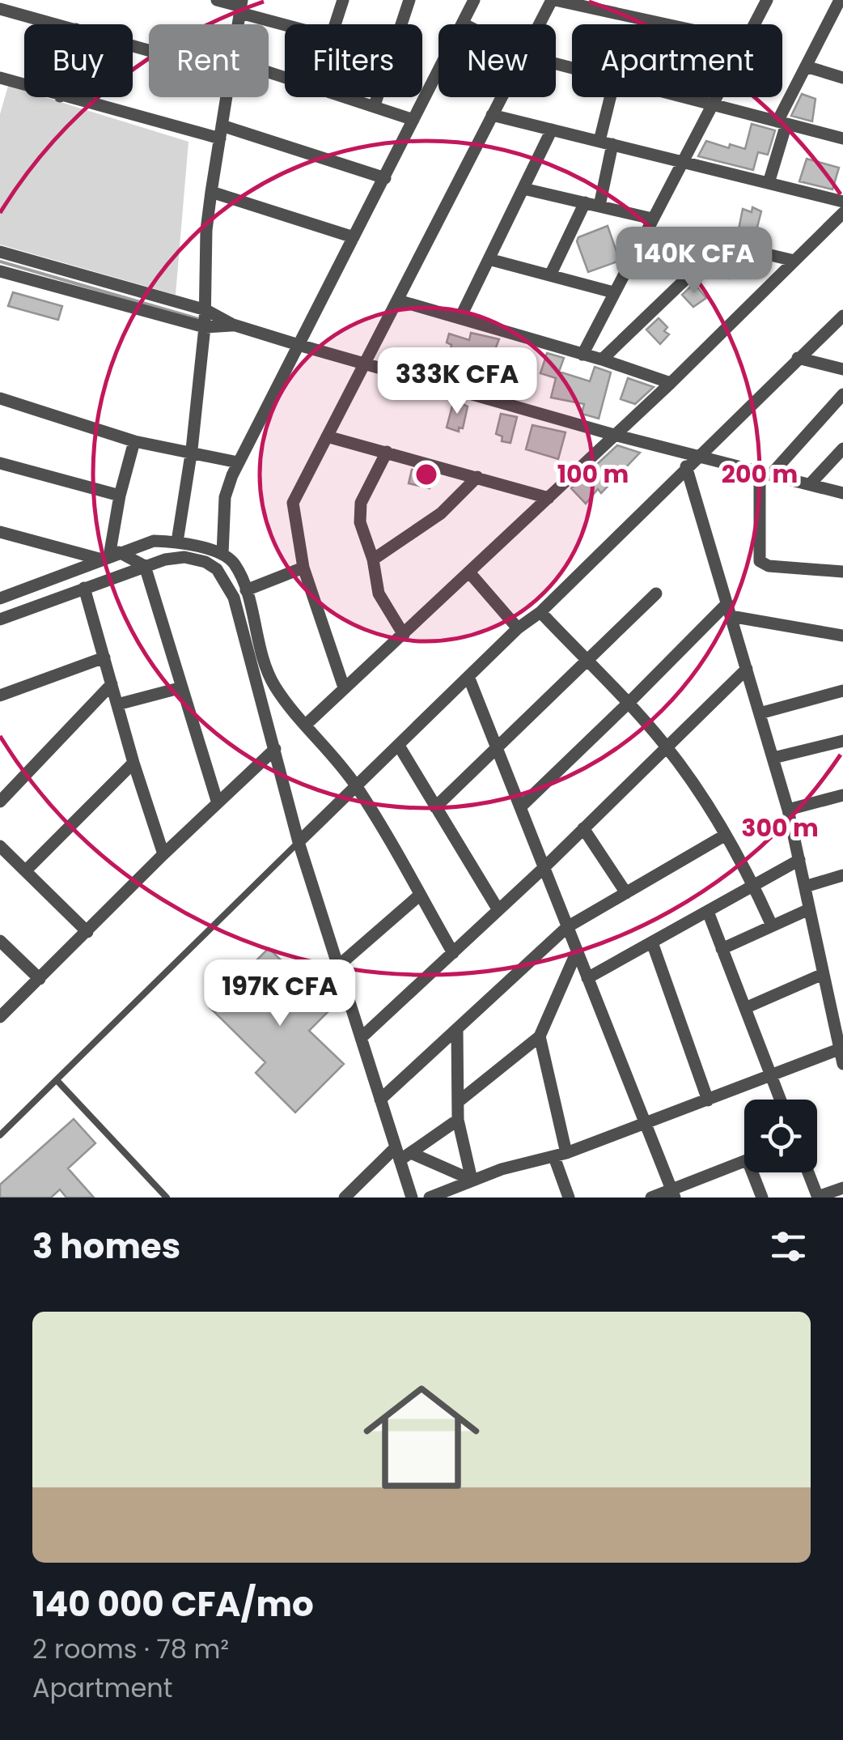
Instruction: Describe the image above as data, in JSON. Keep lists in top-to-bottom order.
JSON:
{
  "page": {
    "chip": [
      "Buy",
      "Rent",
      "Filters",
      "New",
      "Apartment"
    ],
    "price": ["140K CFA", "333K CFA", "197K CFA"],
    "heading": "3 homes",
    "list": [
      {
        "name": "140 000 CFA/mo",
        "note": "2 rooms · 78 m² · Apartment"
      }
    ]
  },
  "rings": ["100 m", "200 m", "300 m"]
}
